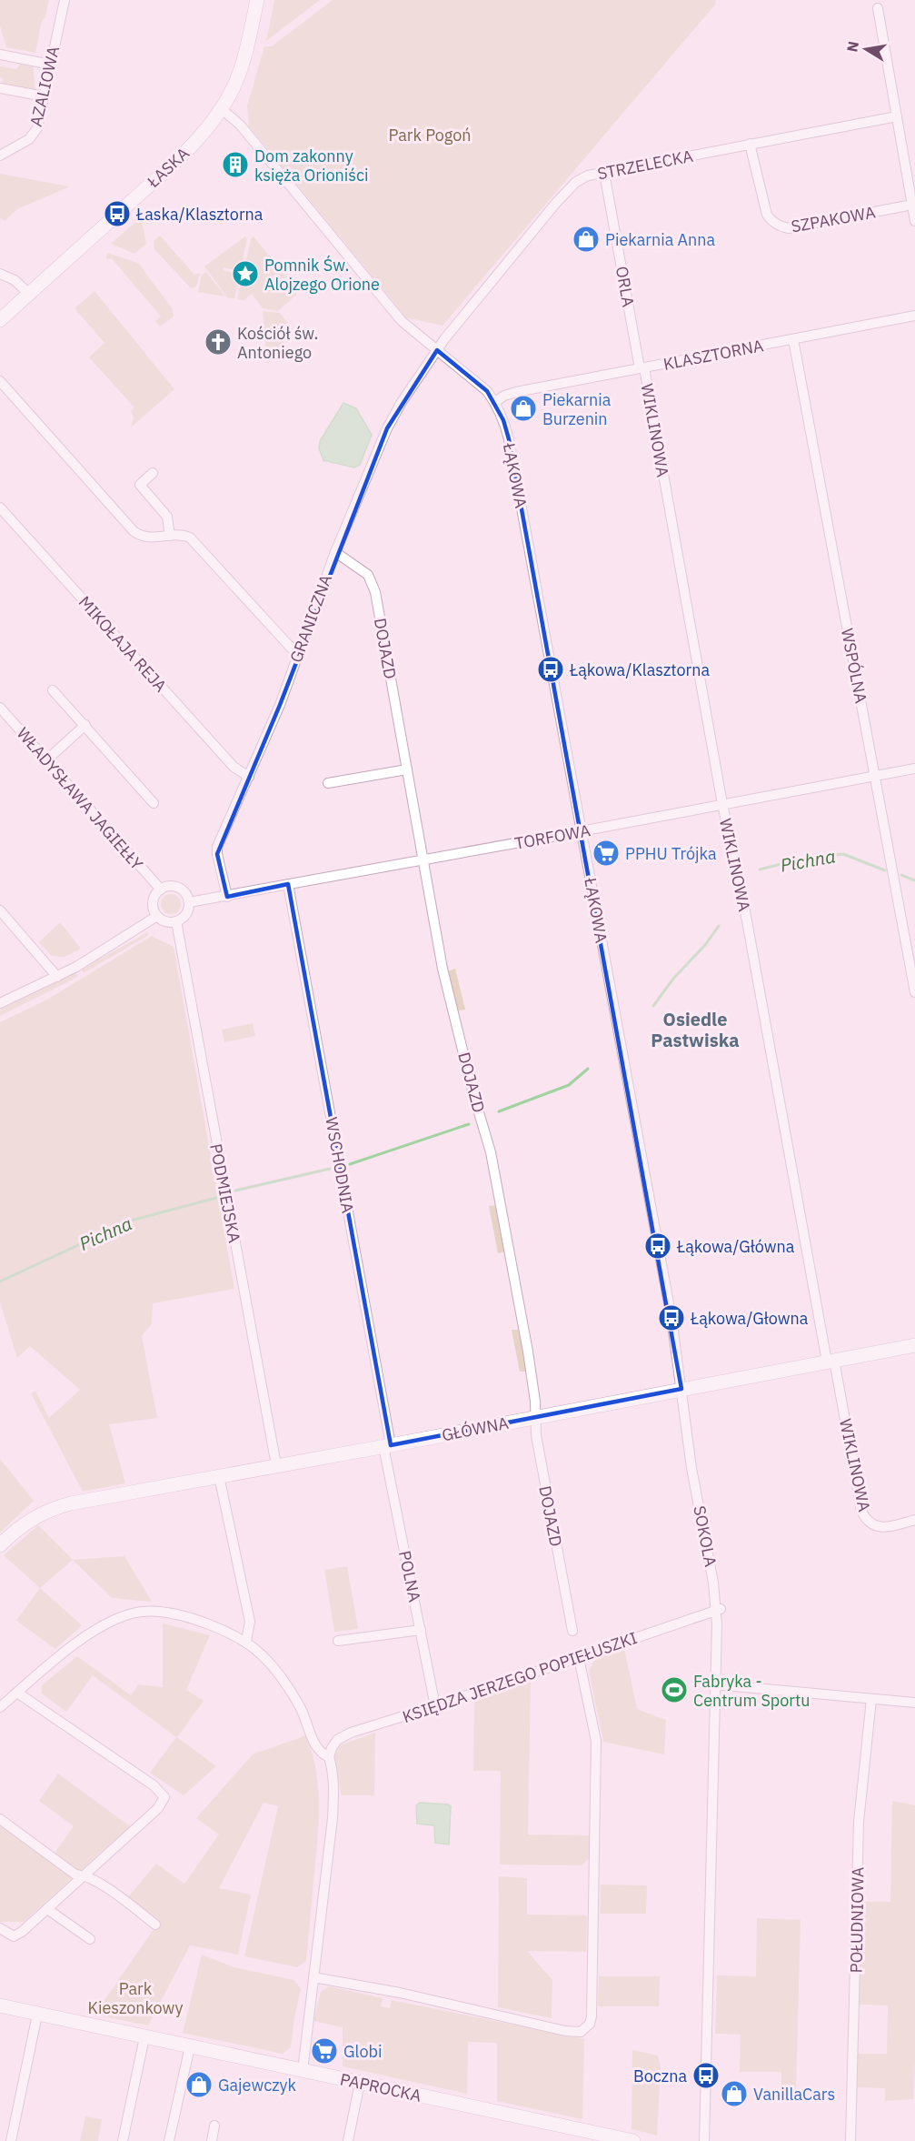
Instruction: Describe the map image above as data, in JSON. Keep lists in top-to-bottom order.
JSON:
{
  "streets": {
    "street": [
      "AZALIOWA",
      "STRZELECKA",
      "ŁASKA",
      "SZPAKOWA",
      "ORLA",
      "KLASZTORNA",
      "WIKLINOWA",
      "ŁĄKOWA",
      "GRANICZNA",
      "MIKOŁAJA REJA",
      "DOJAZD",
      "WSPÓLNA",
      "WŁADYSŁAWA JAGIEŁŁY",
      "TORFOWA",
      "WSCHODNIA",
      "PODMIEJSKA",
      "GŁÓWNA",
      "SOKOLA",
      "POLNA",
      "KSIĘDZA JERZEGO POPIEŁUSZKI",
      "POŁUDNIOWA",
      "PAPROCKA"
    ]
  },
  "crossings": [
    ["STRZELECKA", "SZPAKOWA"],
    ["STRZELECKA", "ORLA"],
    ["STRZELECKA", "GRANICZNA"],
    ["ORLA", "KLASZTORNA"],
    ["ORLA", "WIKLINOWA"],
    ["KLASZTORNA", "WIKLINOWA"],
    ["KLASZTORNA", "ŁĄKOWA"],
    ["KLASZTORNA", "WSPÓLNA"],
    ["WIKLINOWA", "TORFOWA"],
    ["WIKLINOWA", "GŁÓWNA"],
    ["ŁĄKOWA", "TORFOWA"],
    ["ŁĄKOWA", "GŁÓWNA"],
    ["ŁĄKOWA", "SOKOLA"],
    ["GRANICZNA", "MIKOŁAJA REJA"],
    ["GRANICZNA", "DOJAZD"],
    ["GRANICZNA", "TORFOWA"],
    ["DOJAZD", "TORFOWA"],
    ["DOJAZD", "GŁÓWNA"],
    ["WSPÓLNA", "TORFOWA"],
    ["WŁADYSŁAWA JAGIEŁŁY", "TORFOWA"],
    ["WŁADYSŁAWA JAGIEŁŁY", "PODMIEJSKA"],
    ["TORFOWA", "WSCHODNIA"],
    ["TORFOWA", "PODMIEJSKA"],
    ["WSCHODNIA", "GŁÓWNA"],
    ["WSCHODNIA", "POLNA"],
    ["PODMIEJSKA", "GŁÓWNA"],
    ["GŁÓWNA", "SOKOLA"],
    ["GŁÓWNA", "POLNA"],
    ["SOKOLA", "KSIĘDZA JERZEGO POPIEŁUSZKI"],
    ["POLNA", "KSIĘDZA JERZEGO POPIEŁUSZKI"]
  ],
  "districts": ["Osiedle Pastwiska"],
  "water": ["Pichna"],
  "parks": ["Park Pogoń", "Park Kieszonkowy"],
  "places": {
    "building": ["Dom zakonny księża Orioniści"],
    "bus stop": [
      "Łaska/Klasztorna",
      "Łąkowa/Klasztorna",
      "Łąkowa/Główna",
      "Łąkowa/Głowna",
      "Boczna"
    ],
    "shop": [
      "Piekarnia Anna",
      "Piekarnia Burzenin",
      "Gajewczyk",
      "VanillaCars"
    ],
    "place": ["Pomnik Św. Alojzego Orione"],
    "church": ["Kościół św. Antoniego"],
    "supermarket": ["PPHU Trójka", "Globi"],
    "sports": ["Fabryka - Centrum Sportu"]
  },
  "north": "left"
}
